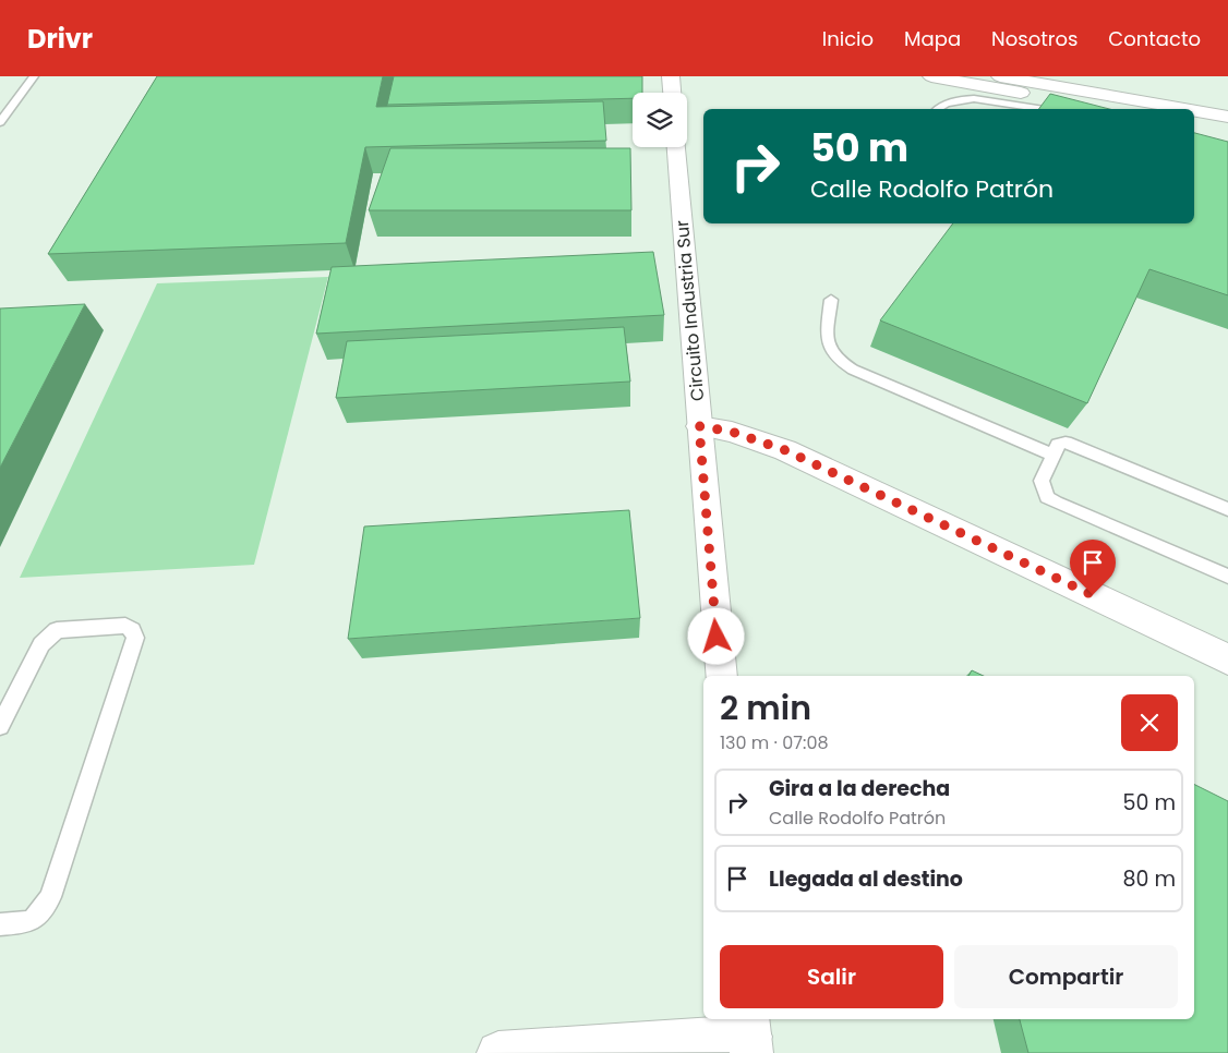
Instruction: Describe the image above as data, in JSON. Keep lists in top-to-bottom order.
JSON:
{
  "streets": {
    "main road": ["Circuito Industria Sur"]
  },
  "page": {
    "header": "Drivr",
    "nav": [
      "Inicio",
      "Mapa",
      "Nosotros",
      "Contacto"
    ],
    "turn": ["50 m", "Calle Rodolfo Patrón"],
    "heading": ["2 min", "130 m · 07:08"],
    "list": [
      {
        "name": "Gira a la derecha",
        "note": "Calle Rodolfo Patrón",
        "value": "50 m"
      },
      {
        "name": "Llegada al destino",
        "value": "80 m"
      }
    ],
    "buttons": ["Salir", "Compartir"]
  }
}
